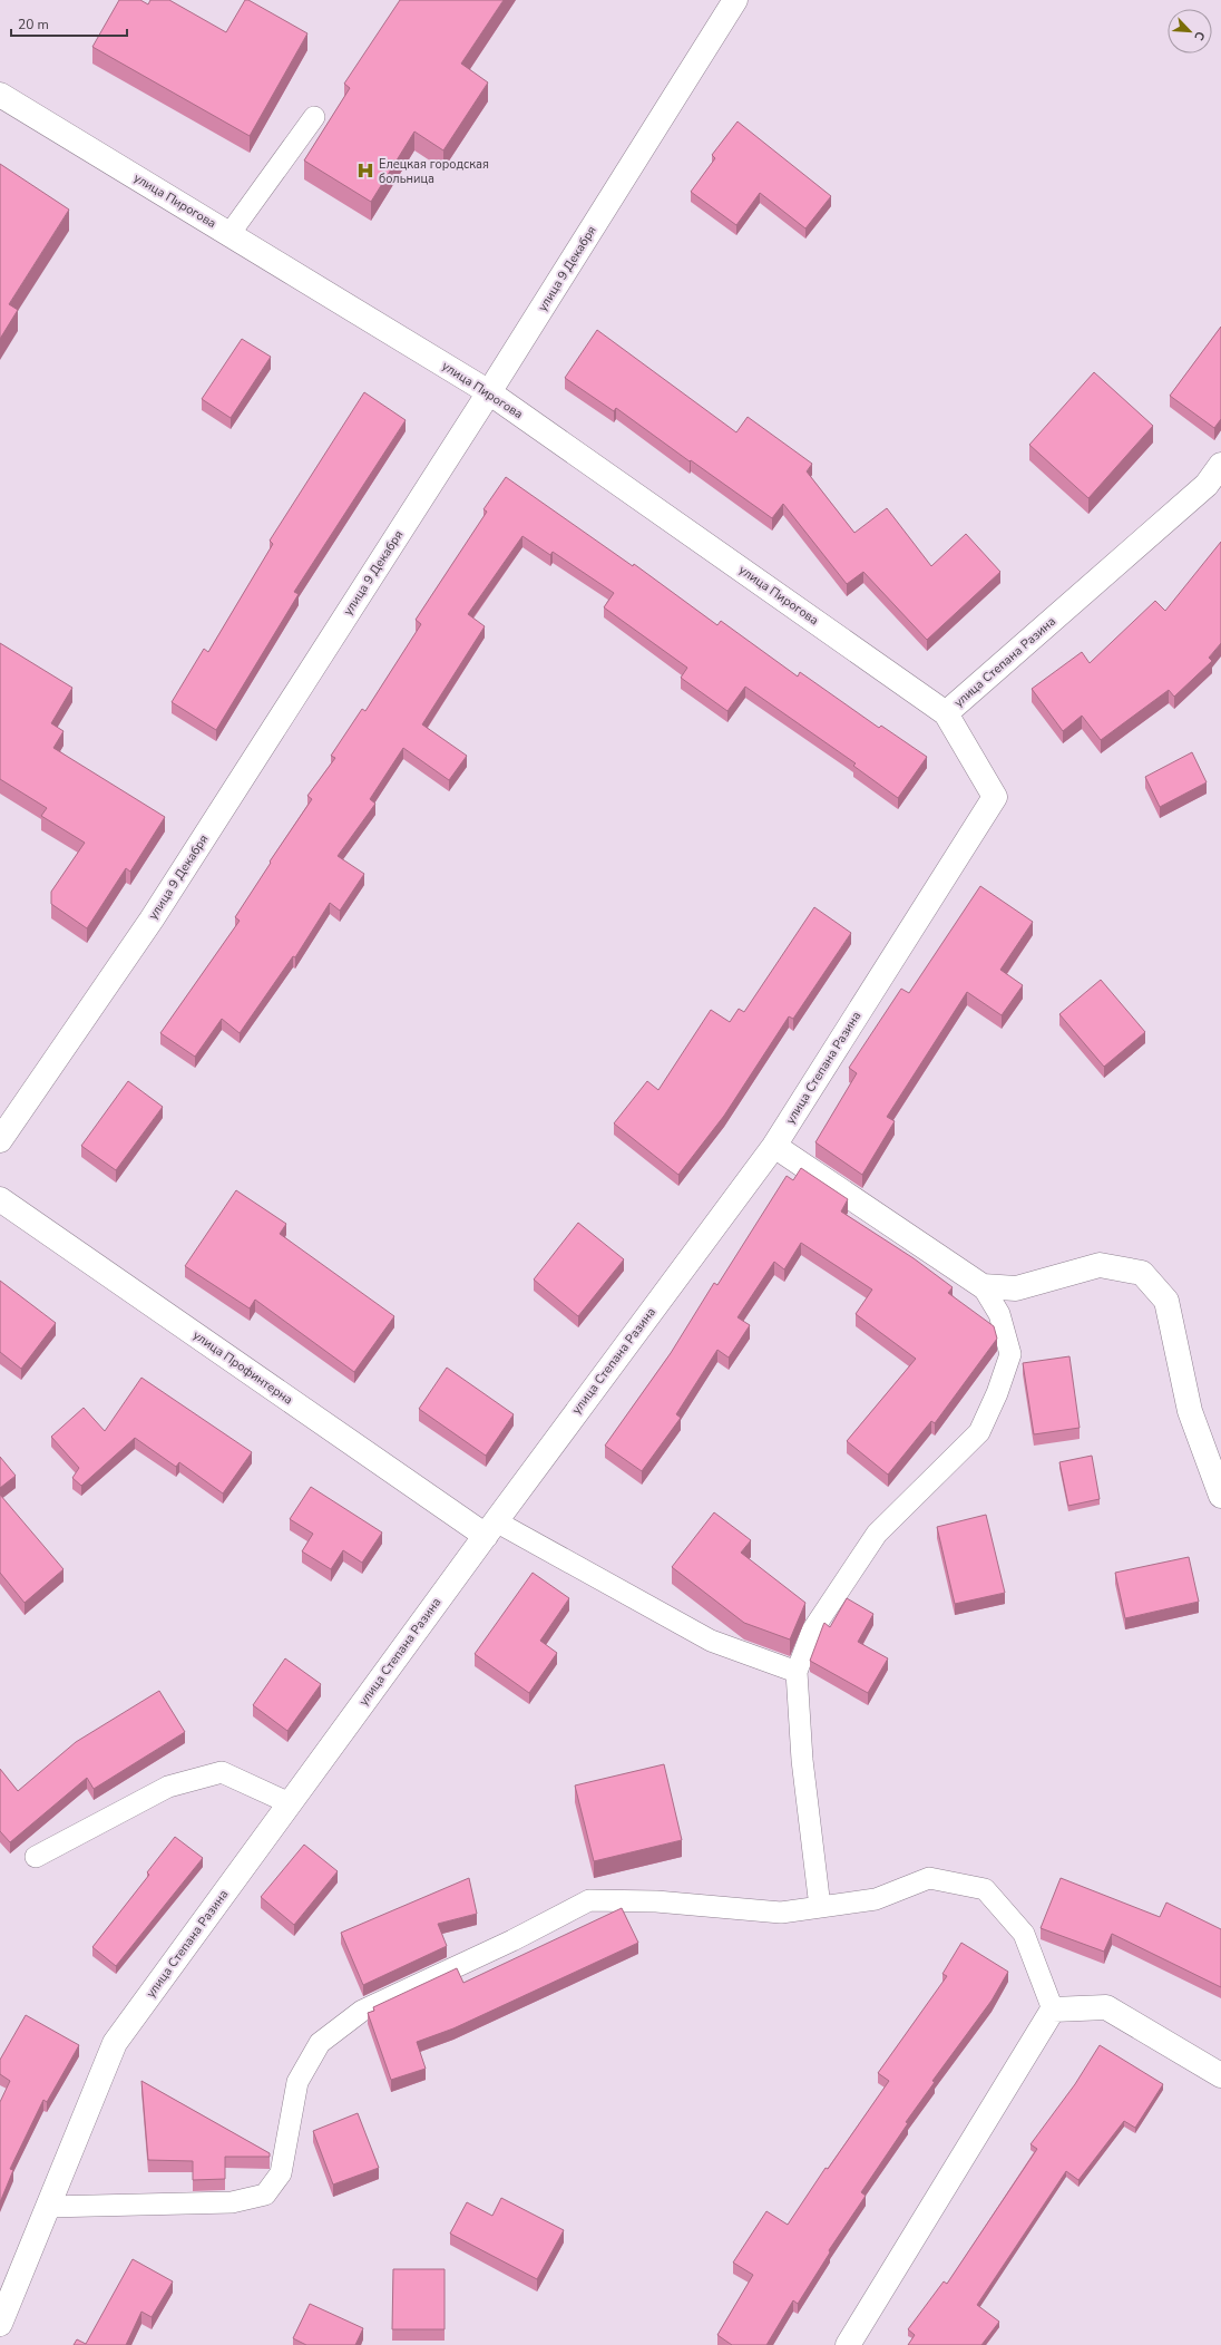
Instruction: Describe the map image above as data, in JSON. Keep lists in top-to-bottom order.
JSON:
{
  "streets": {
    "street": [
      "улица Пирогова",
      "улица 9 Декабря",
      "улица Степана Разина",
      "улица Профинтерна"
    ]
  },
  "crossings": [
    ["улица Пирогова", "улица 9 Декабря"],
    ["улица Пирогова", "улица Степана Разина"],
    ["улица Степана Разина", "улица Профинтерна"]
  ],
  "places": {
    "hospital": ["Елецкая городская больница"]
  },
  "scale_bar": "20 m",
  "north": "bottom right"
}
